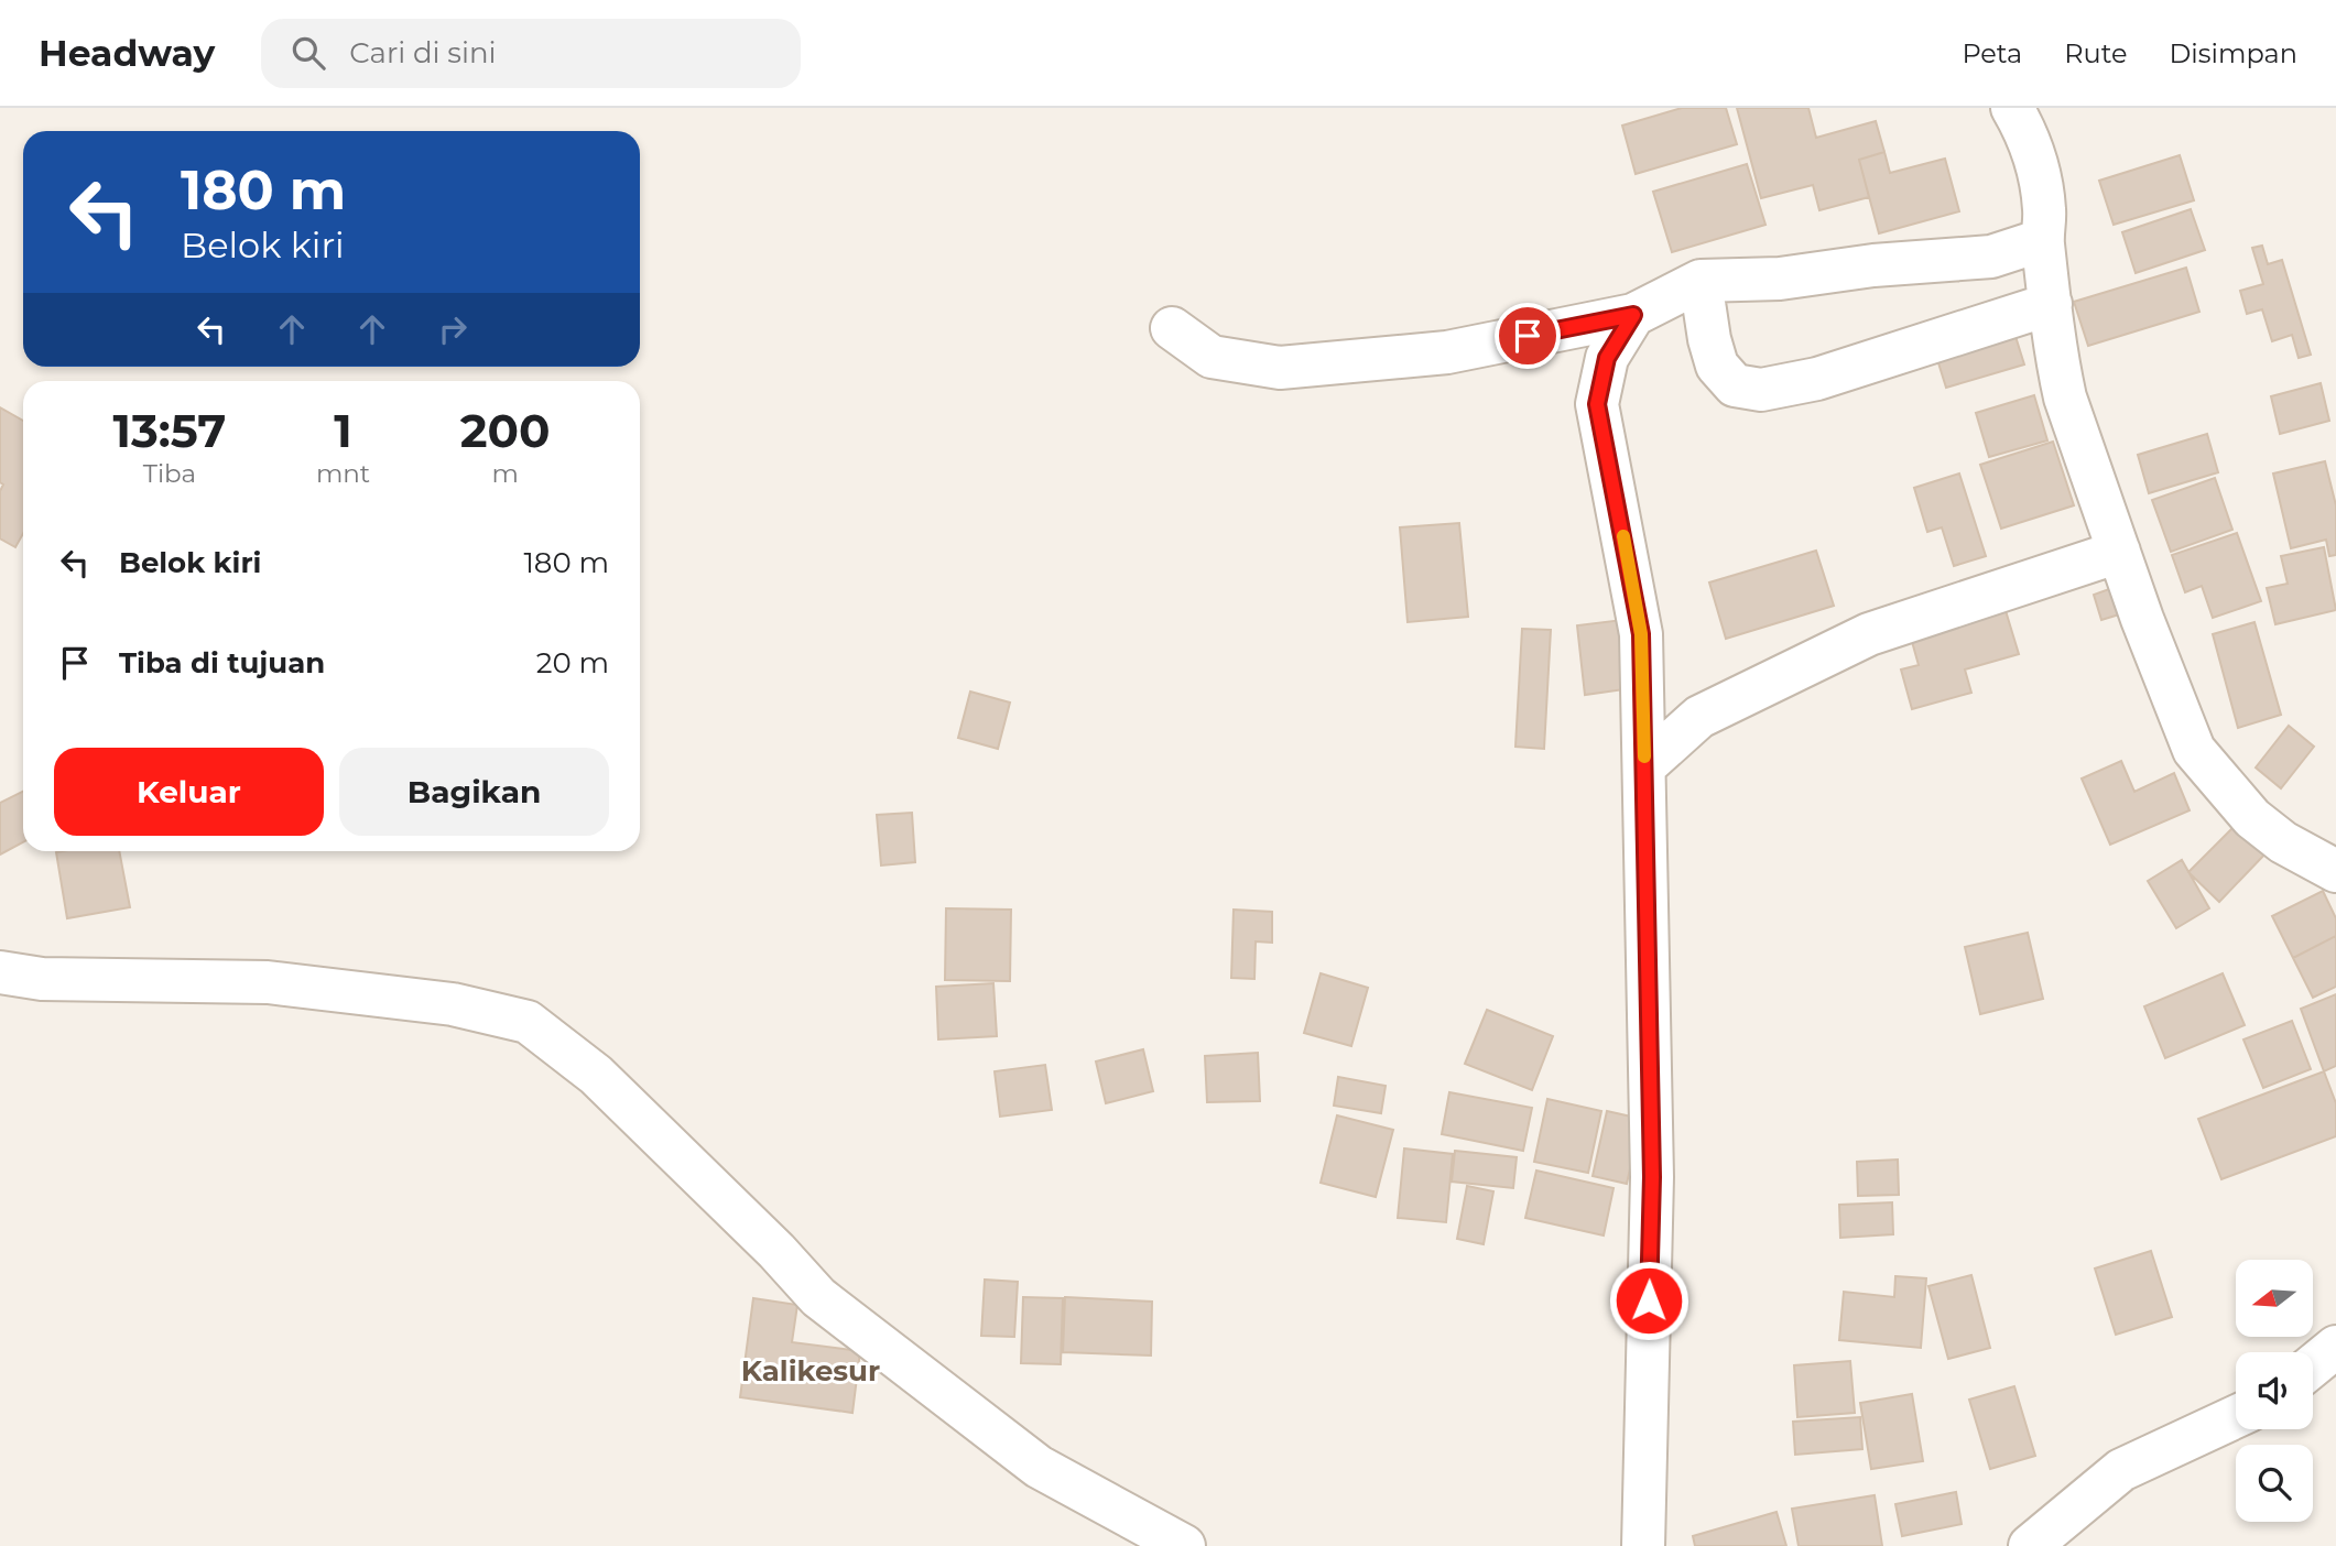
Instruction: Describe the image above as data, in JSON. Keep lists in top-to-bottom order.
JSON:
{
  "districts": ["Kalikesur"],
  "north": "left",
  "page": {
    "header": "Headway",
    "search": "Cari di sini",
    "nav": ["Peta", "Rute", "Disimpan"],
    "turn": ["180 m", "Belok kiri"],
    "eta": [
      "13:57",
      "Tiba",
      "1",
      "mnt",
      "200",
      "m"
    ],
    "list": [
      {
        "name": "Belok kiri",
        "value": "180 m"
      },
      {
        "name": "Tiba di tujuan",
        "value": "20 m"
      }
    ],
    "buttons": ["Keluar", "Bagikan"]
  }
}
